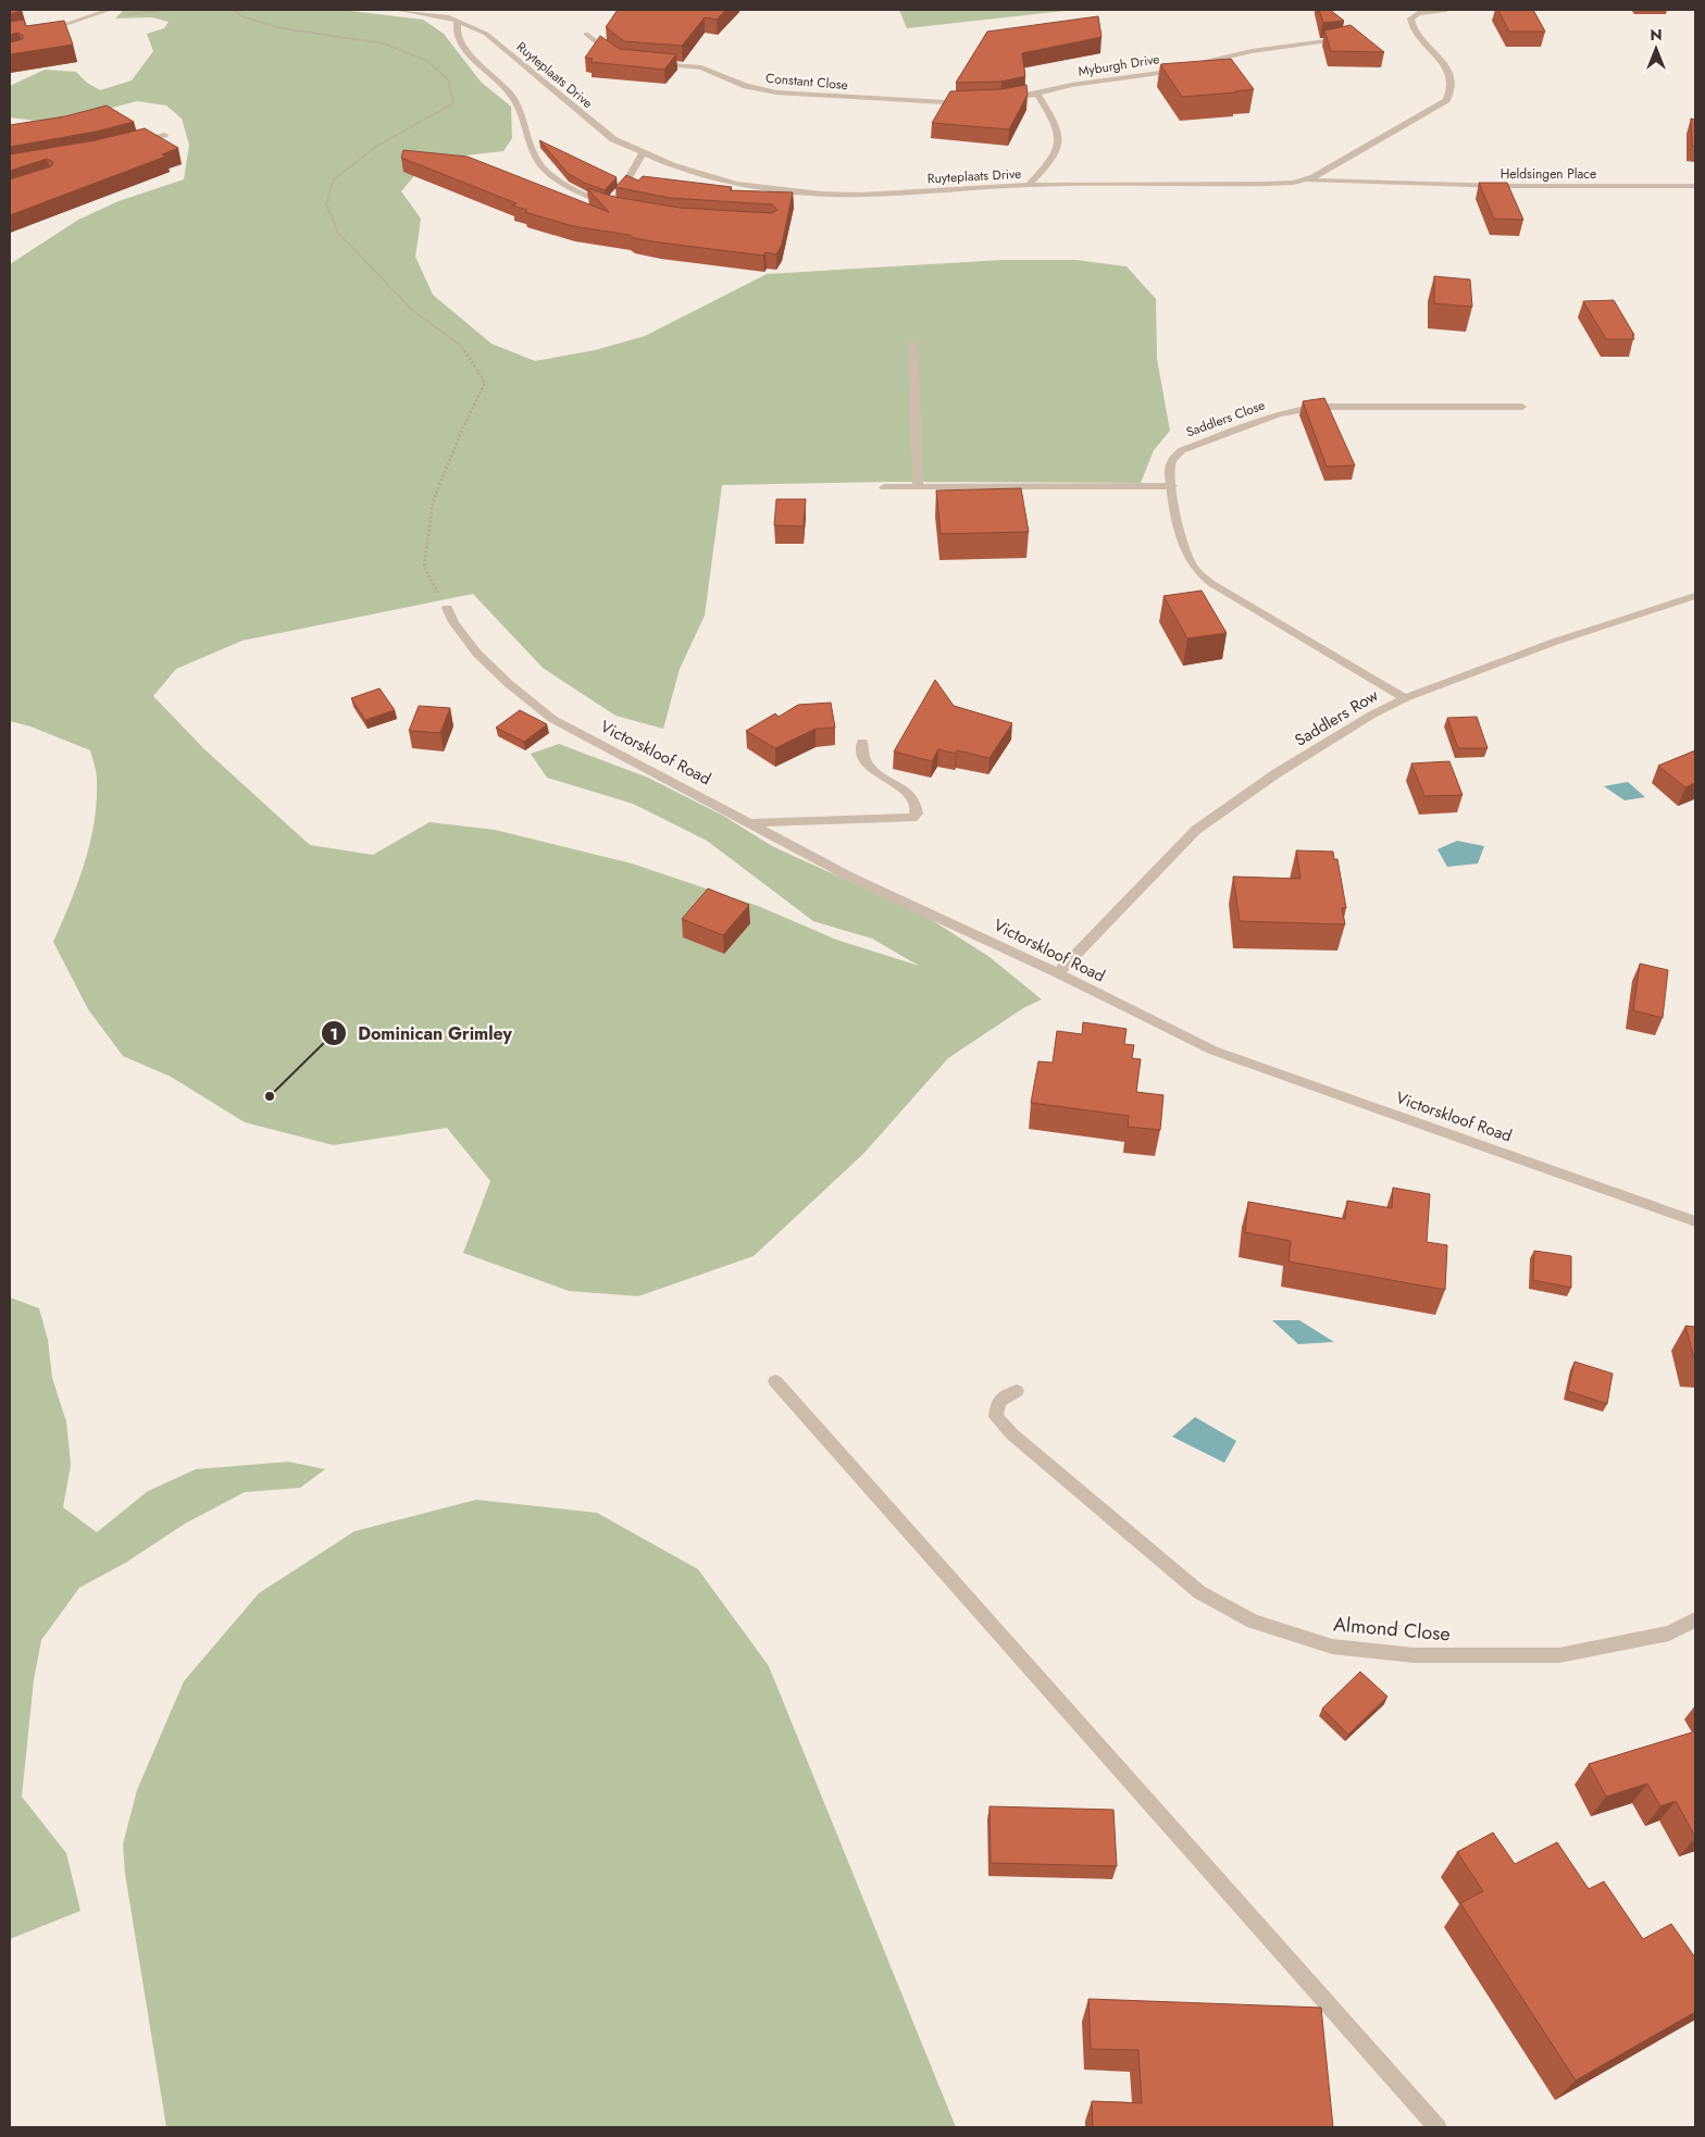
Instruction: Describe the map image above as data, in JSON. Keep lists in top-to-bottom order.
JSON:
{
  "streets": {
    "street": [
      "Myburgh Drive",
      "Ruyteplaats Drive",
      "Constant Close",
      "Heldsingen Place",
      "Saddlers Close",
      "Saddlers Row",
      "Victorskloof Road",
      "Almond Close"
    ]
  },
  "crossings": [
    ["Ruyteplaats Drive", "Heldsingen Place"],
    ["Saddlers Close", "Saddlers Row"],
    ["Saddlers Row", "Victorskloof Road"]
  ],
  "places": ["Dominican Grimley"],
  "north": "top"
}
